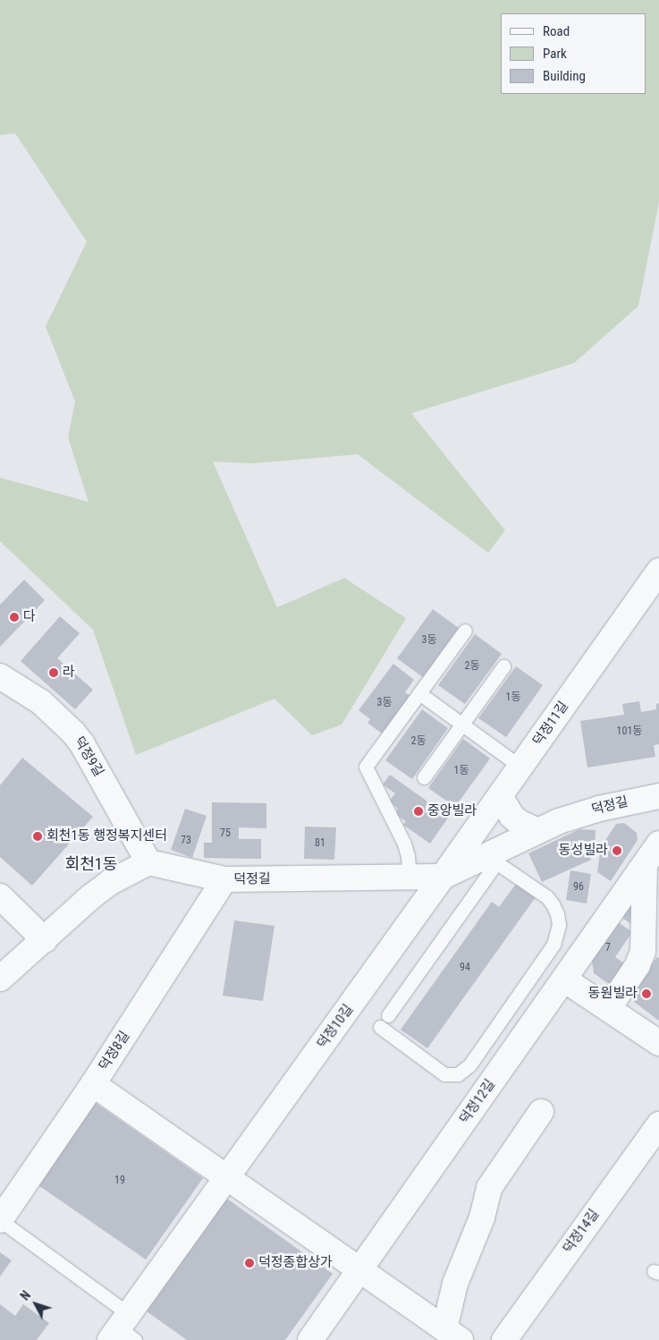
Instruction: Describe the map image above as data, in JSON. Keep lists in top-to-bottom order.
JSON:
{
  "streets": {
    "street": [
      "덕정11길",
      "덕정9길",
      "덕정길",
      "덕정10길",
      "덕정8길",
      "덕정12길",
      "덕정14길"
    ]
  },
  "crossings": [
    ["덕정11길", "덕정길"],
    ["덕정11길", "덕정10길"],
    ["덕정9길", "덕정길"],
    ["덕정길", "덕정10길"],
    ["덕정길", "덕정8길"]
  ],
  "districts": ["회천1동"],
  "places": [
    "다",
    "라",
    "중앙빌라",
    "회천1동 행정복지센터",
    "동성빌라",
    "동원빌라",
    "덕정종합상가"
  ],
  "house_numbers": [
    "3동",
    "2동",
    "1동",
    "3동",
    "101동",
    "2동",
    "1동",
    "75",
    "73",
    "81",
    "96",
    "7",
    "94",
    "19"
  ],
  "legend": ["Road", "Park", "Building"],
  "north": "top left"
}
